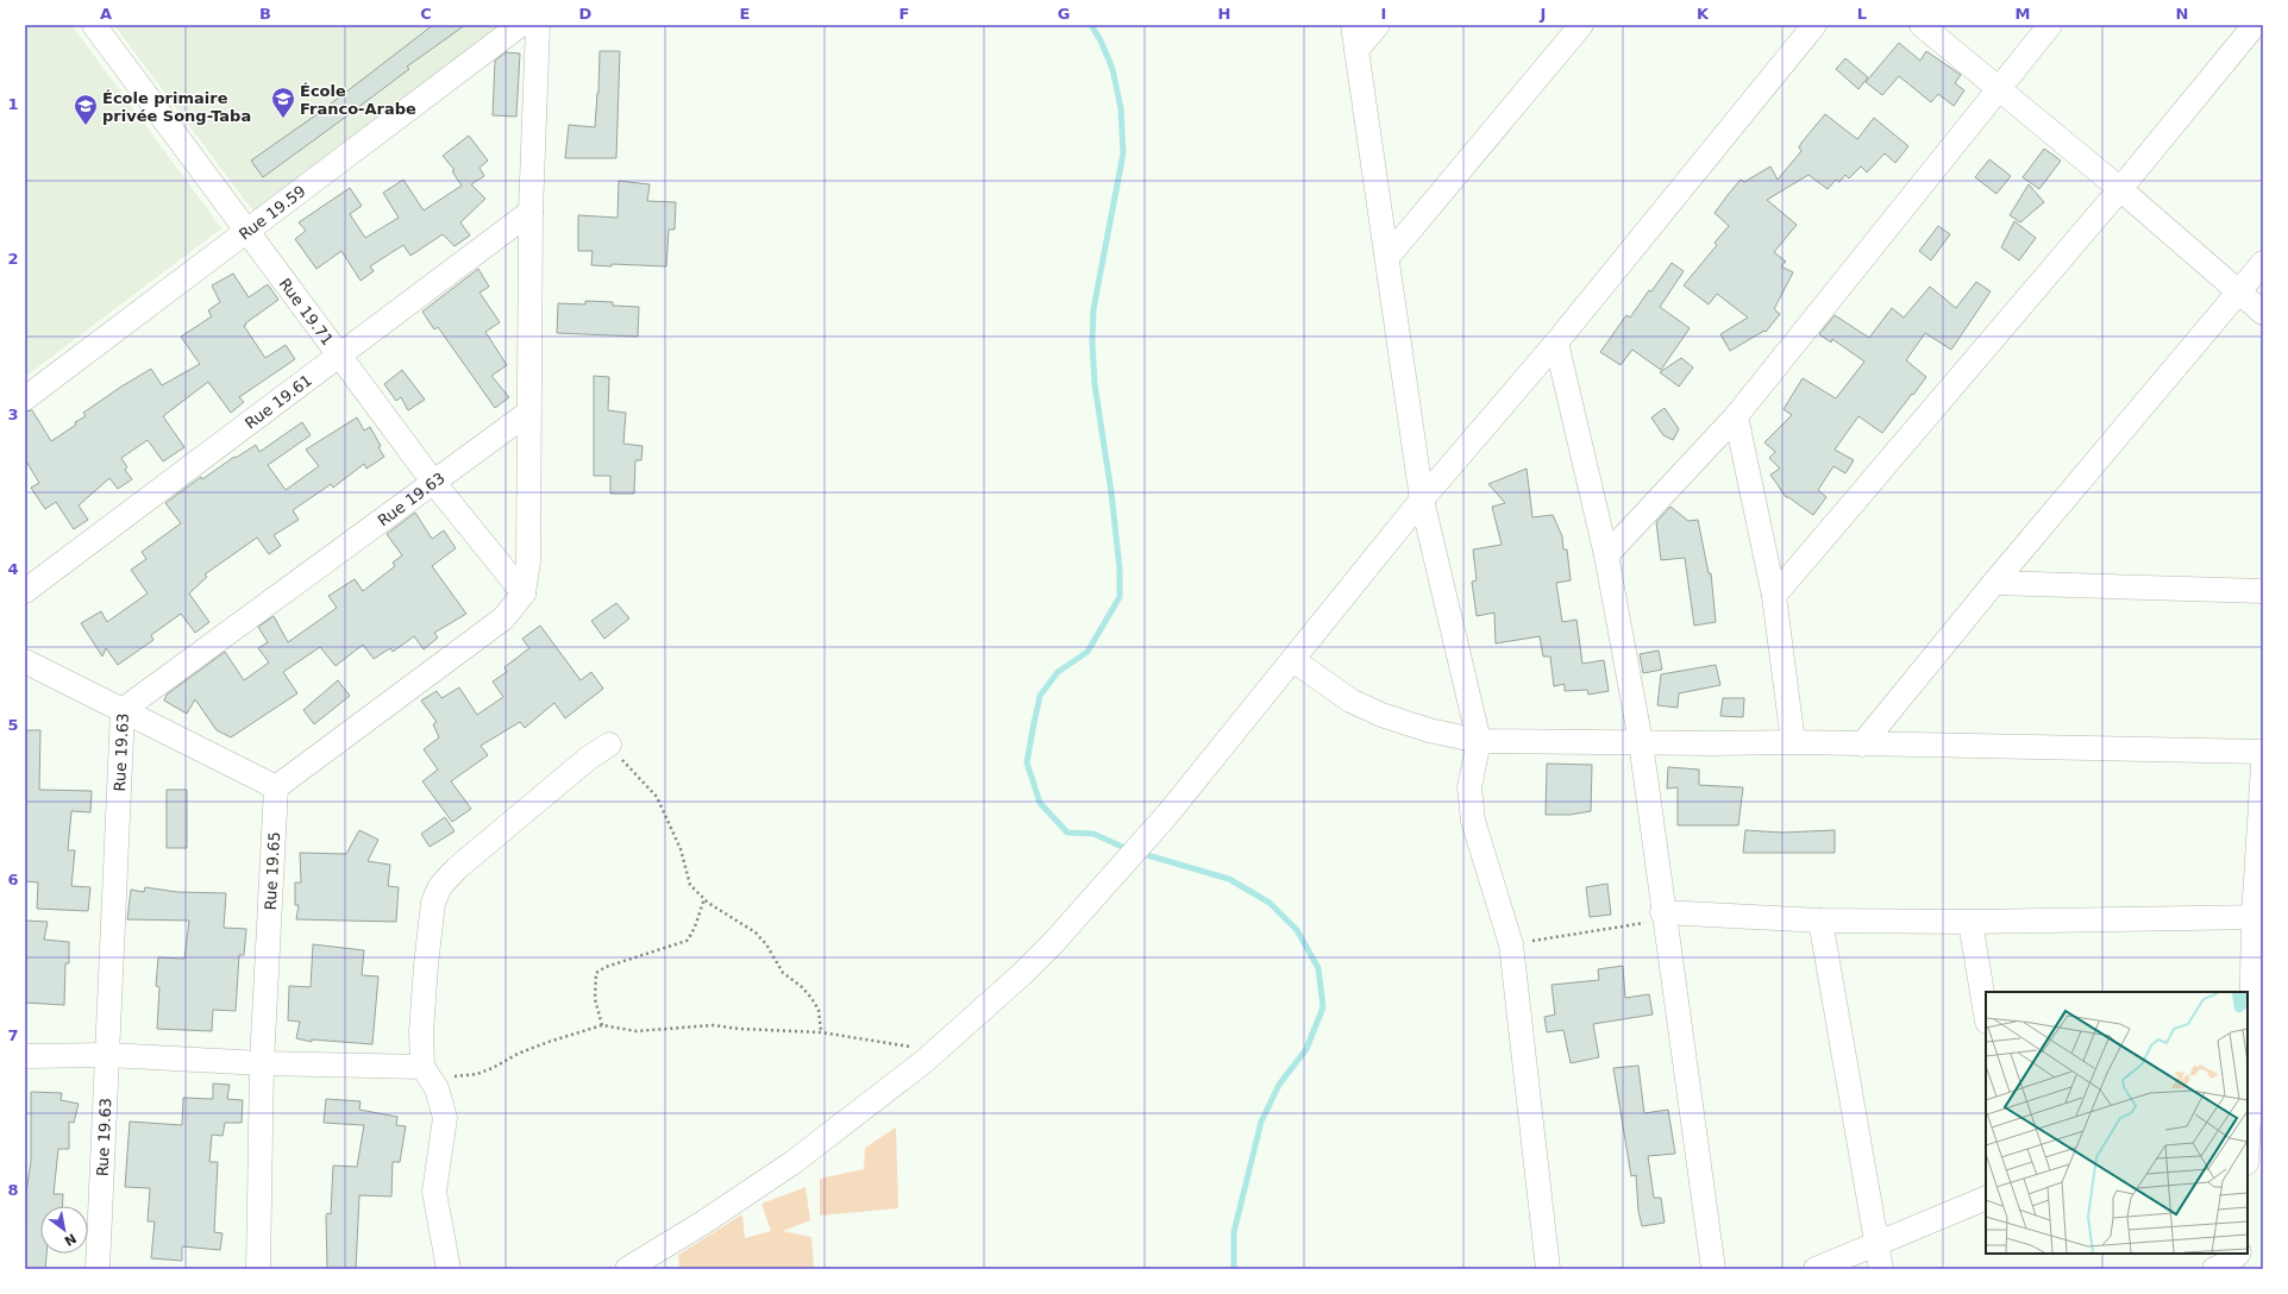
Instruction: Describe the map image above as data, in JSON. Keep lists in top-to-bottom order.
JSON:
{
  "streets": {
    "street": [
      "Rue 19.59",
      "Rue 19.71",
      "Rue 19.61",
      "Rue 19.63",
      "Rue 19.65"
    ]
  },
  "crossings": [
    ["Rue 19.59", "Rue 19.71"],
    ["Rue 19.71", "Rue 19.61"],
    ["Rue 19.71", "Rue 19.63"]
  ],
  "places": {
    "school or university": ["École Franco-Arabe", "École primaire privée Song-Taba"]
  },
  "north": "bottom right",
  "grid": {
    "columns": [
      "A",
      "B",
      "C",
      "D",
      "E",
      "F",
      "G",
      "H",
      "I",
      "J",
      "K",
      "L",
      "M",
      "N"
    ],
    "rows": [
      "1",
      "2",
      "3",
      "4",
      "5",
      "6",
      "7",
      "8"
    ]
  }
}
